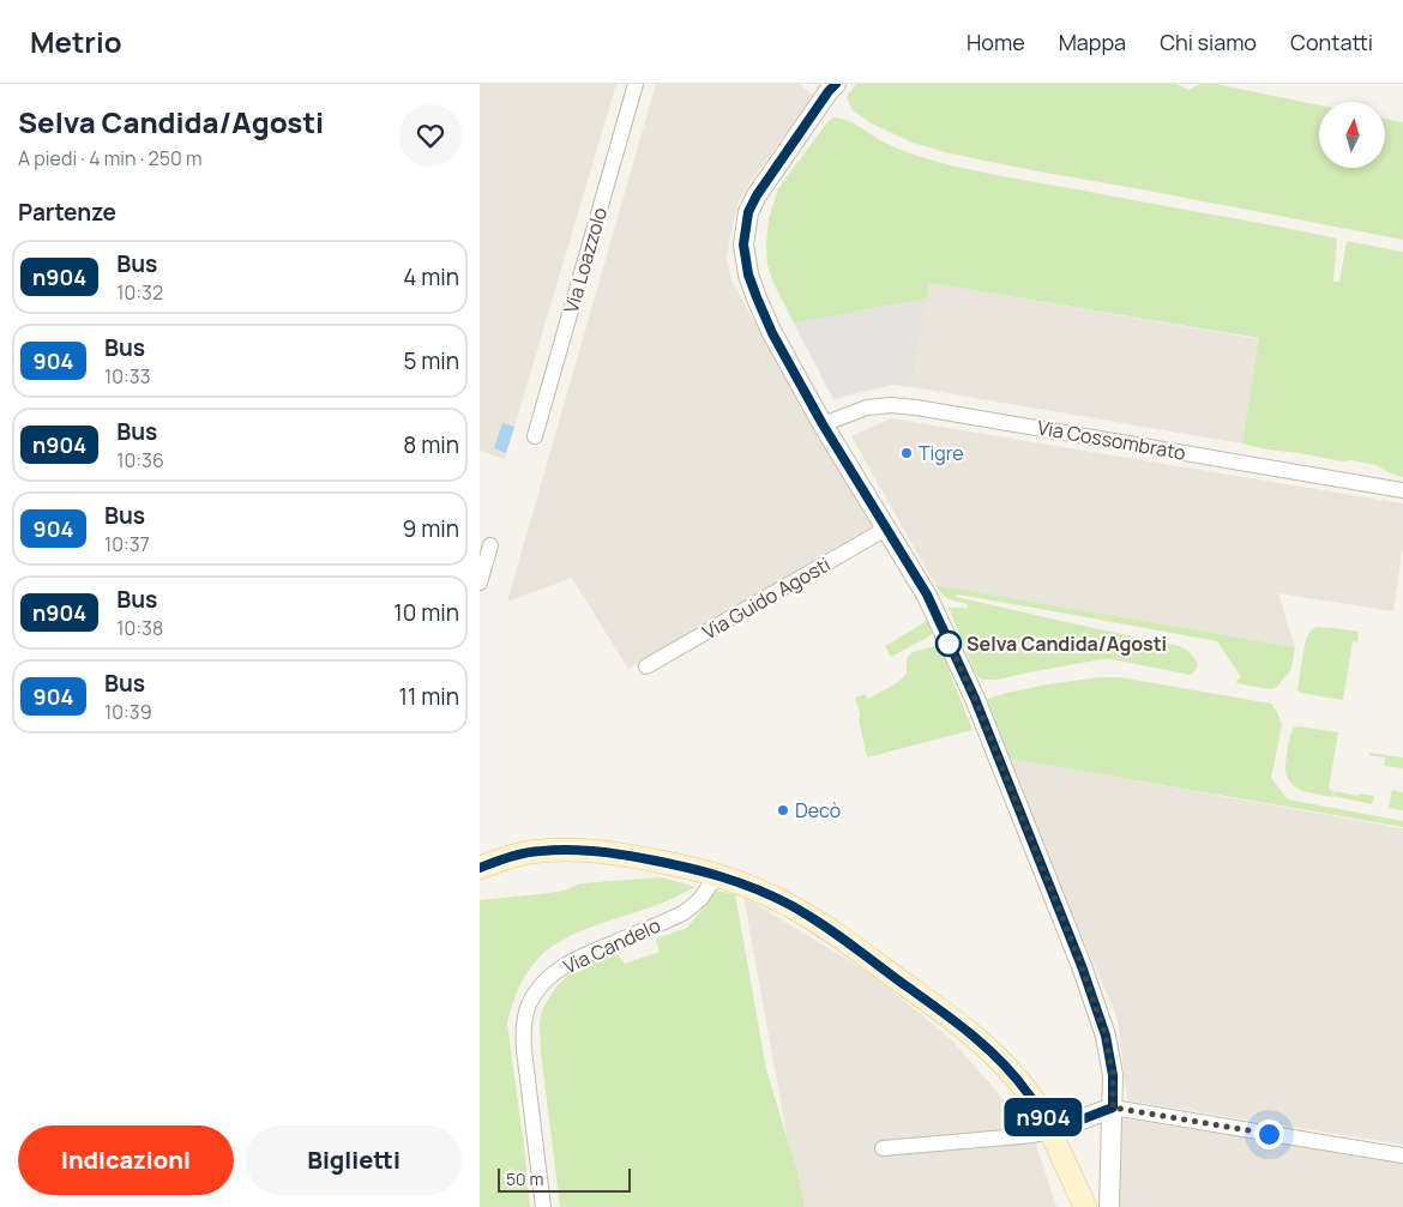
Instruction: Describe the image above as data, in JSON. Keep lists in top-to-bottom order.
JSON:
{
  "streets": {
    "street": [
      "Via Loazzolo",
      "Via Cossombrato",
      "Via Guido Agosti",
      "Via Candelo"
    ]
  },
  "places": ["Tigre", "Selva Candida/Agosti", "Decò"],
  "lines": ["bus line n904"],
  "scale_bar": "50 m",
  "north": "top",
  "page": {
    "header": "Metrio",
    "nav": [
      "Home",
      "Mappa",
      "Chi siamo",
      "Contatti"
    ],
    "heading": [
      ["Selva Candida/Agosti", "A piedi · 4 min · 250 m"],
      "Partenze"
    ],
    "on_map": "n904",
    "list": [
      {
        "mark": "n904",
        "name": "Bus",
        "note": "10:32",
        "value": "4 min"
      },
      {
        "mark": "904",
        "name": "Bus",
        "note": "10:33",
        "value": "5 min"
      },
      {
        "mark": "n904",
        "name": "Bus",
        "note": "10:36",
        "value": "8 min"
      },
      {
        "mark": "904",
        "name": "Bus",
        "note": "10:37",
        "value": "9 min"
      },
      {
        "mark": "n904",
        "name": "Bus",
        "note": "10:38",
        "value": "10 min"
      },
      {
        "mark": "904",
        "name": "Bus",
        "note": "10:39",
        "value": "11 min"
      }
    ],
    "buttons": ["Indicazioni", "Biglietti"],
    "scale": "50 m"
  }
}
